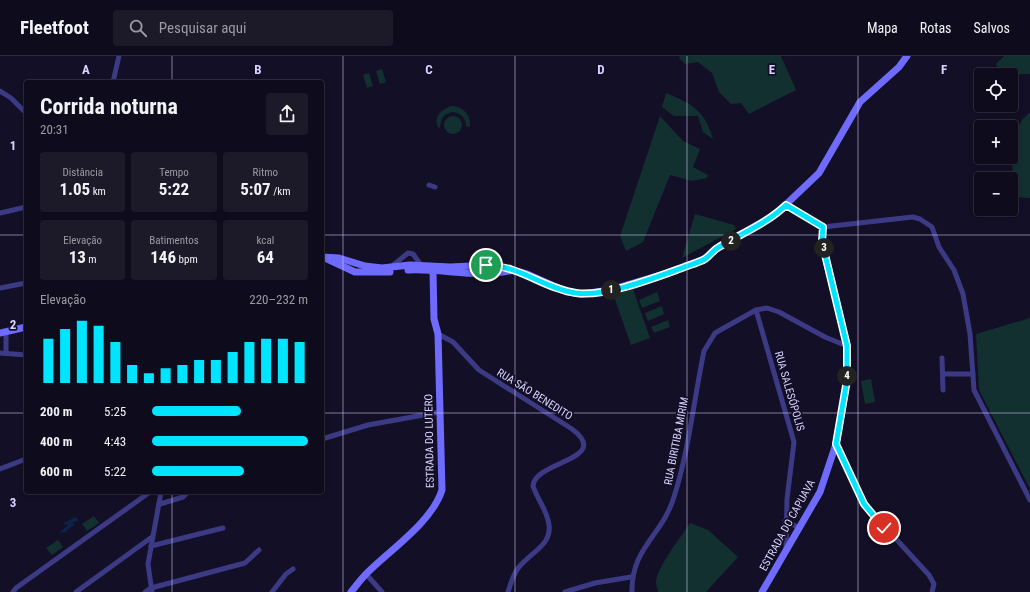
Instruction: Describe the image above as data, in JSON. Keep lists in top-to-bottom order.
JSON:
{
  "streets": {
    "main road": ["ESTRADA DO LUTERO", "ESTRADA DO CAPUAVA"],
    "street": ["RUA SALESÓPOLIS", "RUA SÃO BENEDITO", "RUA BIRITIBA MIRIM"]
  },
  "crossings": [
    ["RUA SALESÓPOLIS", "RUA BIRITIBA MIRIM"],
    ["RUA SALESÓPOLIS", "ESTRADA DO CAPUAVA"],
    ["RUA SÃO BENEDITO", "ESTRADA DO LUTERO"]
  ],
  "page": {
    "header": "Fleetfoot",
    "search": "Pesquisar aqui",
    "nav": ["Mapa", "Rotas", "Salvos"],
    "map_buttons": ["+", "−"],
    "heading": ["Corrida noturna", "20:31"],
    "stats": [
      ["Distância", "1.05 km"],
      ["Tempo", "5:22"],
      ["Ritmo", "5:07 /km"],
      ["Elevação", "13 m"],
      ["Batimentos", "146 bpm"],
      ["kcal", "64"]
    ],
    "pins": [
      "2",
      "3",
      "1",
      "4"
    ],
    "chart": ["Elevação", "220–232 m"],
    "list": [
      {
        "name": "200 m",
        "note": "5:25"
      },
      {
        "name": "400 m",
        "note": "4:43"
      },
      {
        "name": "600 m",
        "note": "5:22"
      }
    ]
  },
  "grid": {
    "columns": [
      "A",
      "B",
      "C",
      "D",
      "E",
      "F"
    ],
    "rows": ["1", "2", "3"]
  }
}
